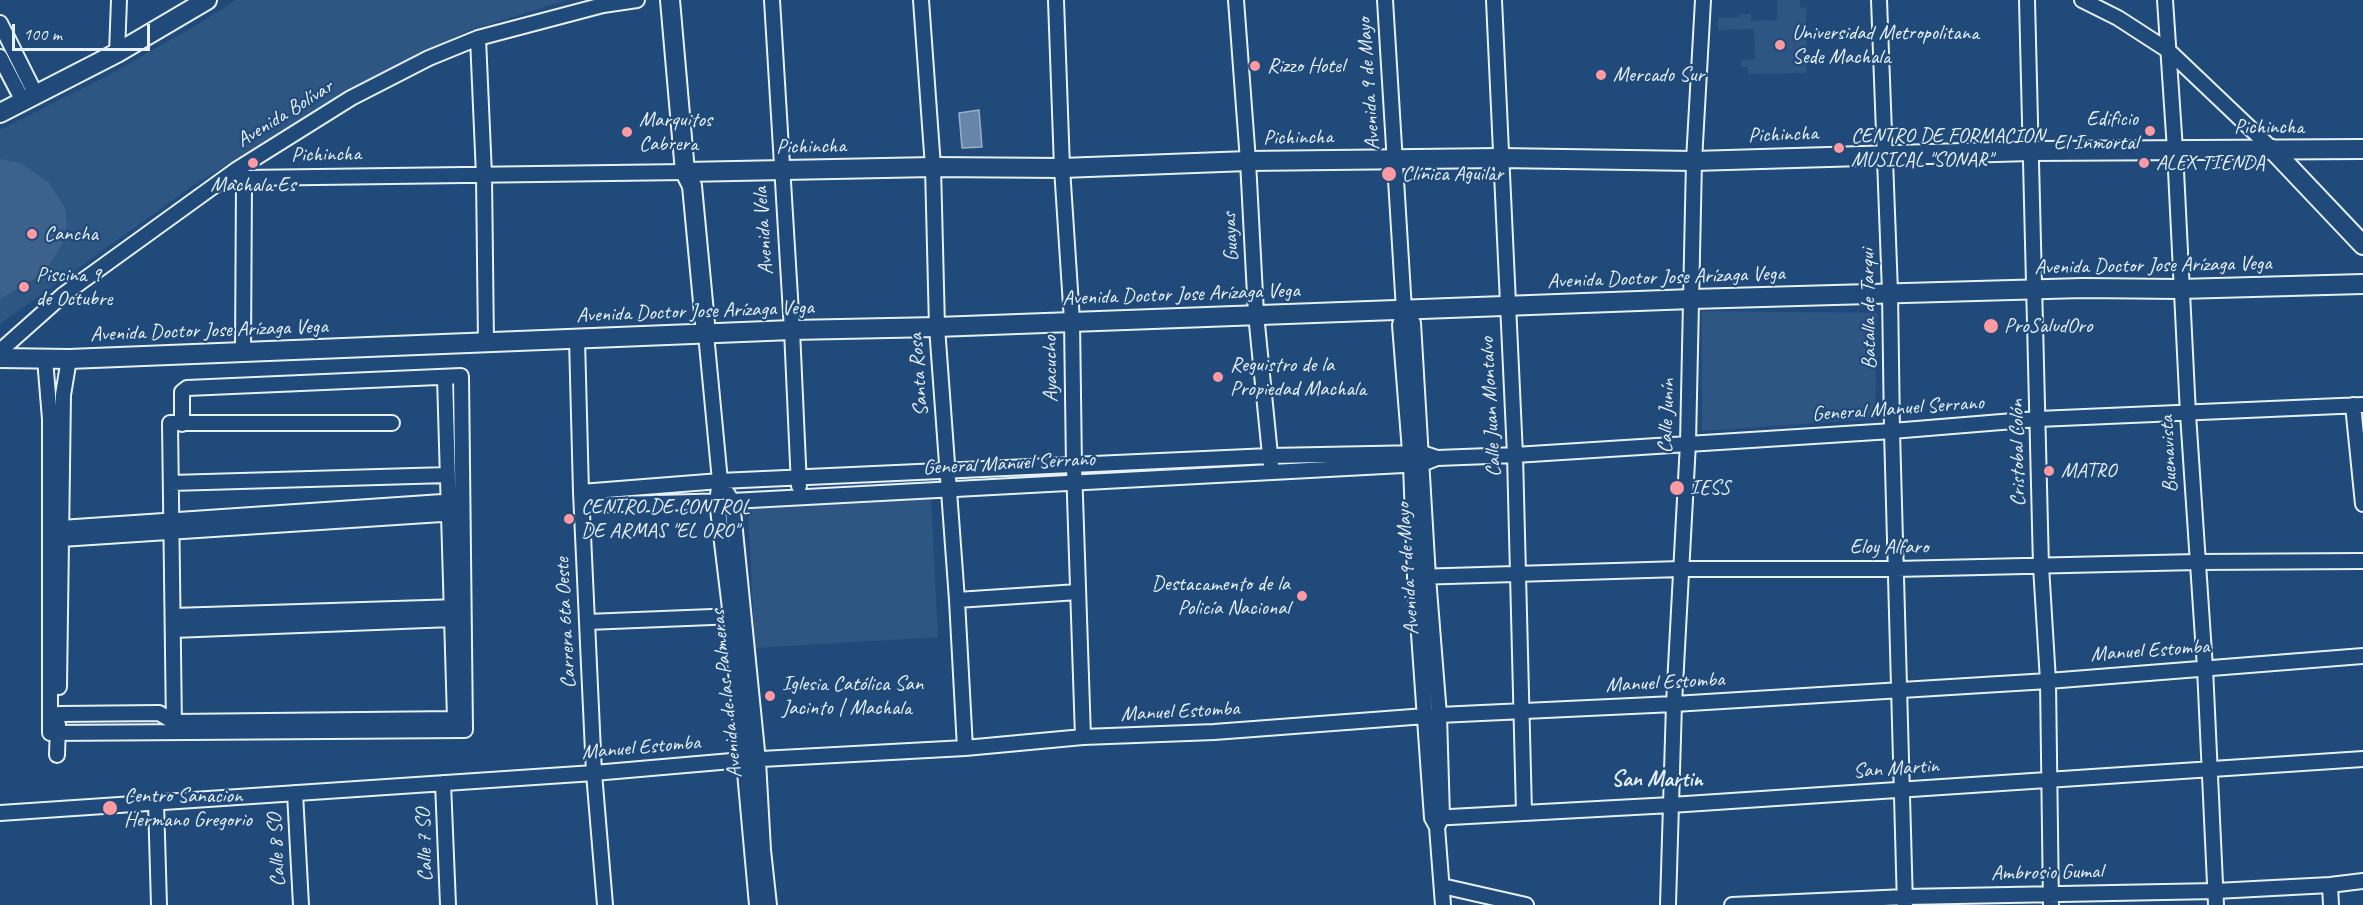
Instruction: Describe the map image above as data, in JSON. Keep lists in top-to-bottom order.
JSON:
{
  "streets": {
    "main road": ["Pichincha", "Avenida Doctor Jose Arízaga Vega", "Avenida de las Palmeras"],
    "street": [
      "Avenida 9 de Mayo",
      "Avenida Bolívar",
      "Avenida Vela",
      "Guayas",
      "Batalla de Tarqui",
      "Ayacucho",
      "Santa Rosa",
      "Calle Juan Montalvo",
      "General Manuel Serrano",
      "Calle Junín",
      "Cristobal Colón",
      "Buenavista",
      "Eloy Alfaro",
      "Carrera 6ta Oeste",
      "Manuel Estomba",
      "San Martin",
      "Calle 7 SO",
      "Calle 8 SO",
      "Ambrosio Gumal"
    ]
  },
  "crossings": [
    ["Avenida 9 de Mayo", "Pichincha"],
    ["Avenida 9 de Mayo", "Avenida Doctor Jose Arízaga Vega"],
    ["Avenida 9 de Mayo", "General Manuel Serrano"],
    ["Avenida 9 de Mayo", "Eloy Alfaro"],
    ["Avenida 9 de Mayo", "Manuel Estomba"],
    ["Avenida 9 de Mayo", "San Martin"],
    ["Avenida Bolívar", "Pichincha"],
    ["Pichincha", "Avenida Vela"],
    ["Pichincha", "Guayas"],
    ["Pichincha", "Batalla de Tarqui"],
    ["Pichincha", "Ayacucho"],
    ["Pichincha", "Santa Rosa"],
    ["Pichincha", "Calle Juan Montalvo"],
    ["Pichincha", "Calle Junín"],
    ["Pichincha", "Cristobal Colón"],
    ["Pichincha", "Buenavista"],
    ["Pichincha", "Avenida de las Palmeras"],
    ["Avenida Vela", "Avenida Doctor Jose Arízaga Vega"],
    ["Avenida Vela", "General Manuel Serrano"],
    ["Guayas", "Avenida Doctor Jose Arízaga Vega"],
    ["Guayas", "General Manuel Serrano"],
    ["Avenida Doctor Jose Arízaga Vega", "Batalla de Tarqui"],
    ["Avenida Doctor Jose Arízaga Vega", "Ayacucho"],
    ["Avenida Doctor Jose Arízaga Vega", "Santa Rosa"],
    ["Avenida Doctor Jose Arízaga Vega", "Calle Juan Montalvo"],
    ["Avenida Doctor Jose Arízaga Vega", "Calle Junín"],
    ["Avenida Doctor Jose Arízaga Vega", "Cristobal Colón"],
    ["Avenida Doctor Jose Arízaga Vega", "Buenavista"],
    ["Avenida Doctor Jose Arízaga Vega", "Carrera 6ta Oeste"],
    ["Avenida Doctor Jose Arízaga Vega", "Avenida de las Palmeras"],
    ["Batalla de Tarqui", "General Manuel Serrano"],
    ["Batalla de Tarqui", "Eloy Alfaro"],
    ["Batalla de Tarqui", "Manuel Estomba"],
    ["Batalla de Tarqui", "San Martin"],
    ["Batalla de Tarqui", "Ambrosio Gumal"],
    ["Ayacucho", "General Manuel Serrano"],
    ["Ayacucho", "Manuel Estomba"],
    ["Santa Rosa", "General Manuel Serrano"],
    ["Santa Rosa", "Manuel Estomba"],
    ["Calle Juan Montalvo", "General Manuel Serrano"],
    ["Calle Juan Montalvo", "Eloy Alfaro"],
    ["Calle Juan Montalvo", "Manuel Estomba"],
    ["Calle Juan Montalvo", "San Martin"],
    ["General Manuel Serrano", "Calle Junín"],
    ["General Manuel Serrano", "Cristobal Colón"],
    ["General Manuel Serrano", "Buenavista"],
    ["General Manuel Serrano", "Carrera 6ta Oeste"],
    ["General Manuel Serrano", "Avenida de las Palmeras"],
    ["Calle Junín", "Eloy Alfaro"],
    ["Calle Junín", "Manuel Estomba"],
    ["Calle Junín", "San Martin"],
    ["Cristobal Colón", "Eloy Alfaro"],
    ["Cristobal Colón", "Manuel Estomba"],
    ["Cristobal Colón", "San Martin"],
    ["Cristobal Colón", "Ambrosio Gumal"],
    ["Buenavista", "Eloy Alfaro"],
    ["Buenavista", "Manuel Estomba"],
    ["Buenavista", "San Martin"],
    ["Buenavista", "Ambrosio Gumal"],
    ["Carrera 6ta Oeste", "Manuel Estomba"],
    ["Manuel Estomba", "Avenida de las Palmeras"],
    ["Manuel Estomba", "Calle 7 SO"],
    ["Manuel Estomba", "Calle 8 SO"]
  ],
  "districts": ["San Martin"],
  "places": [
    "Universidad Metropolitana Sede Machala",
    "Rizzo Hotel",
    "Mercado Sur",
    "Edificio El Inmortal",
    "Marquitos Cabrera",
    "CENTRO DE FORMACION MUSICAL \"SONAR\"",
    "Machala Es",
    "ALEX TIENDA",
    "Clínica Aguilar",
    "Cancha",
    "Piscina 9 de Octubre",
    "ProSaludOro",
    "Reguistro de la Propiedad Machala",
    "MATRO",
    "IESS",
    "CENTRO DE CONTROL DE ARMAS \"EL ORO\"",
    "Destacamento de la Policía Nacional",
    "Iglesia Católica San Jacinto | Machala",
    "Centro Sanacion Hermano Gregorio"
  ],
  "scale_bar": "100 m"
}
